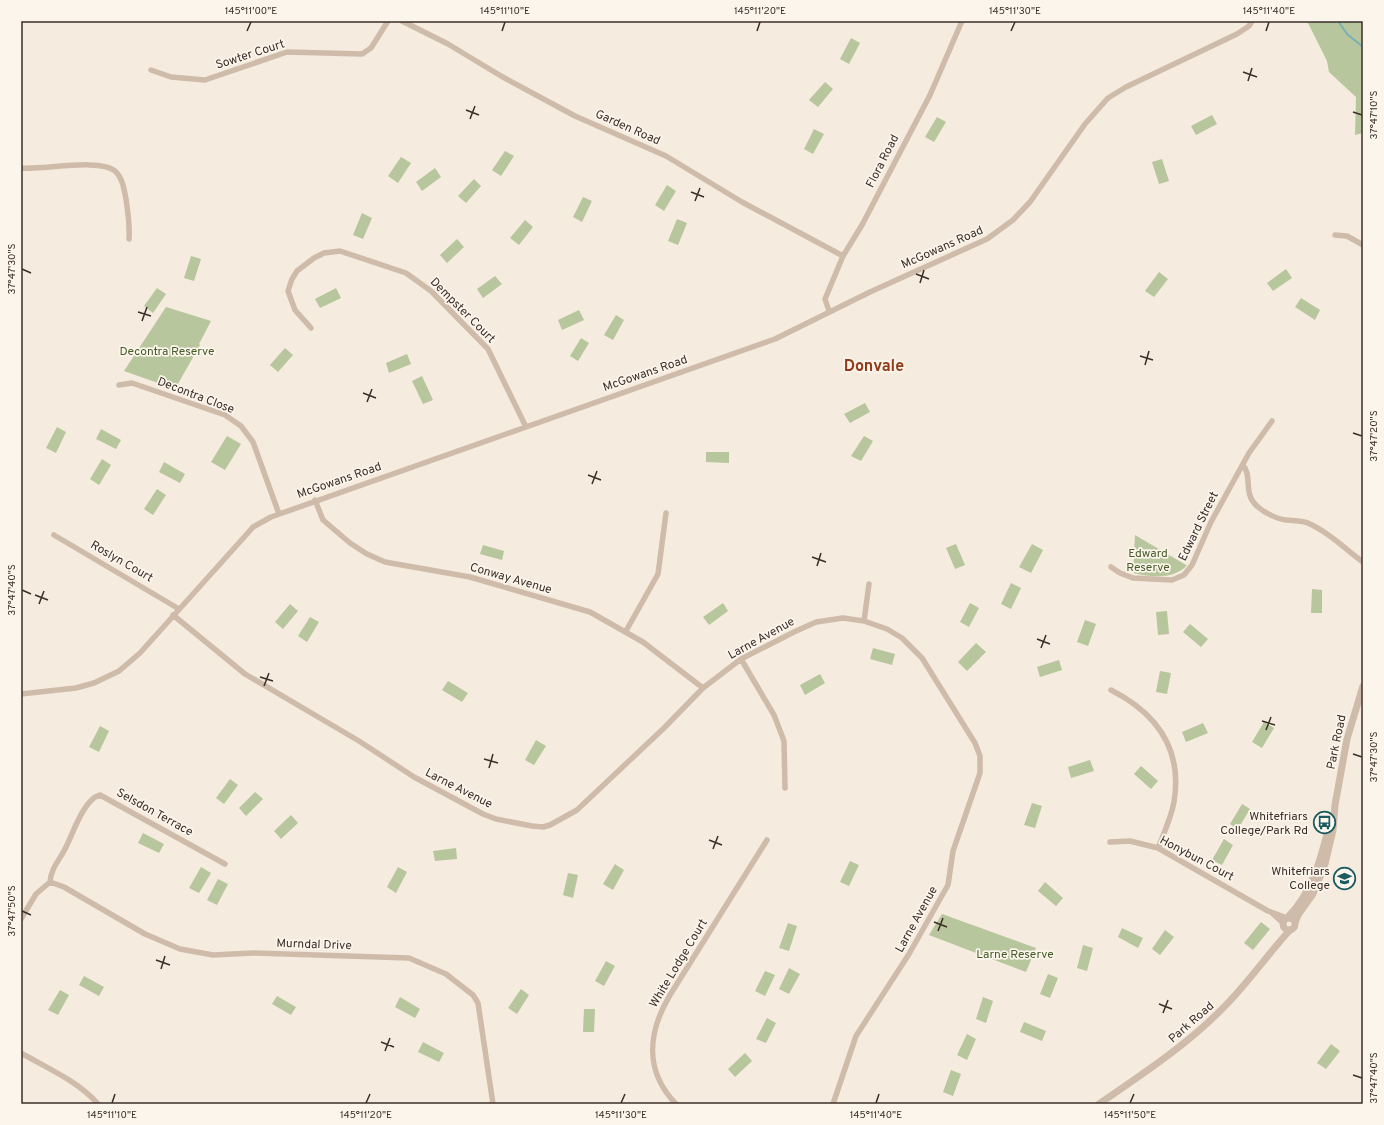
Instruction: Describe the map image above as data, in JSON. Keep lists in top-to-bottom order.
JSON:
{
  "streets": {
    "street": [
      "Sowter Court",
      "Garden Road",
      "Flora Road",
      "McGowans Road",
      "Dempster Court",
      "Decontra Close",
      "Edward Street",
      "Roslyn Court",
      "Conway Avenue",
      "Larne Avenue",
      "Park Road",
      "Selsdon Terrace",
      "Honybun Court",
      "Murndal Drive",
      "White Lodge Court"
    ]
  },
  "crossings": [
    ["Garden Road", "Flora Road"],
    ["Flora Road", "McGowans Road"],
    ["McGowans Road", "Dempster Court"],
    ["McGowans Road", "Decontra Close"],
    ["McGowans Road", "Roslyn Court"],
    ["McGowans Road", "Conway Avenue"],
    ["McGowans Road", "Larne Avenue"],
    ["Conway Avenue", "Larne Avenue"],
    ["Park Road", "Honybun Court"],
    ["Selsdon Terrace", "Murndal Drive"]
  ],
  "districts": ["Donvale"],
  "parks": ["Decontra Reserve", "Edward Reserve", "Larne Reserve"],
  "places": {
    "bus stop": ["Whitefriars College/Park Rd"],
    "school or university": ["Whitefriars College"]
  },
  "coordinates": [
    "145°11'00\"E",
    "145°11'10\"E",
    "145°11'20\"E",
    "145°11'30\"E",
    "145°11'40\"E",
    "37°47'10\"S",
    "37°47'30\"S",
    "37°47'20\"S",
    "37°47'40\"S",
    "37°47'50\"S",
    "145°11'50\"E"
  ]
}
